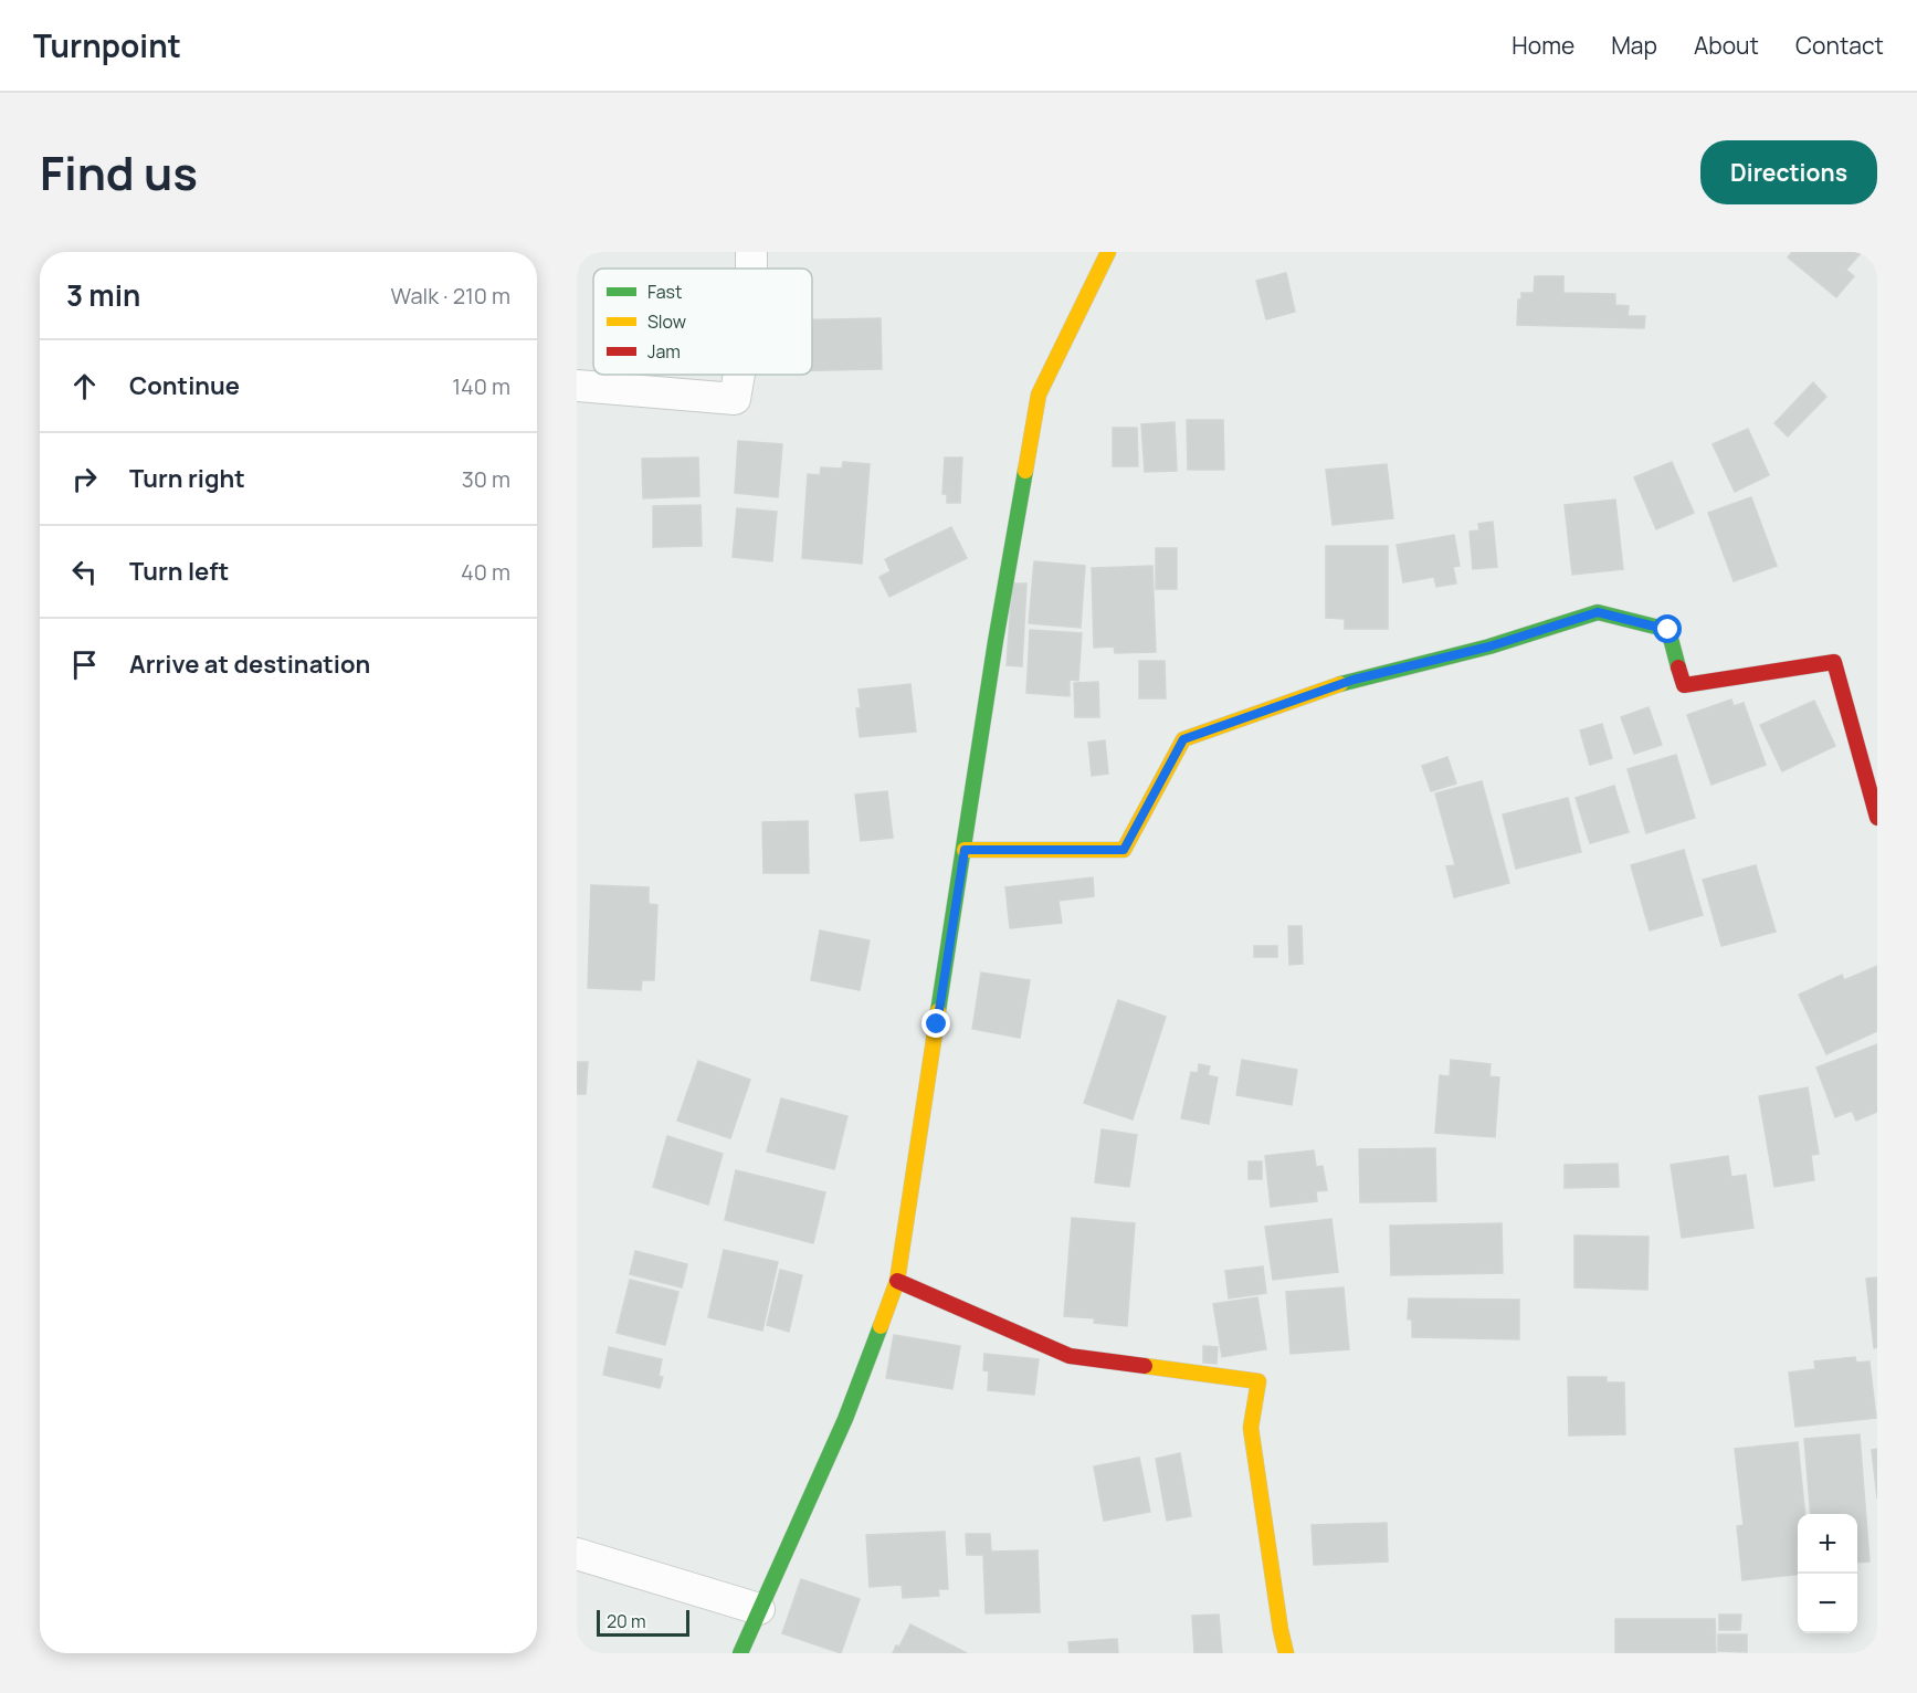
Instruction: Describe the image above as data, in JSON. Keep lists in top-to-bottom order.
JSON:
{
  "legend": ["Fast", "Slow", "Jam"],
  "scale_bar": "20 m",
  "page": {
    "header": "Turnpoint",
    "nav": [
      "Home",
      "Map",
      "About",
      "Contact"
    ],
    "title": "Find us",
    "buttons": "Directions",
    "heading": ["3 min", "Walk · 210 m"],
    "list": [
      ["Continue", "140 m"],
      ["Turn right", "30 m"],
      ["Turn left", "40 m"],
      "Arrive at destination"
    ],
    "map_buttons": ["+", "−"],
    "scale": "20 m"
  }
}
